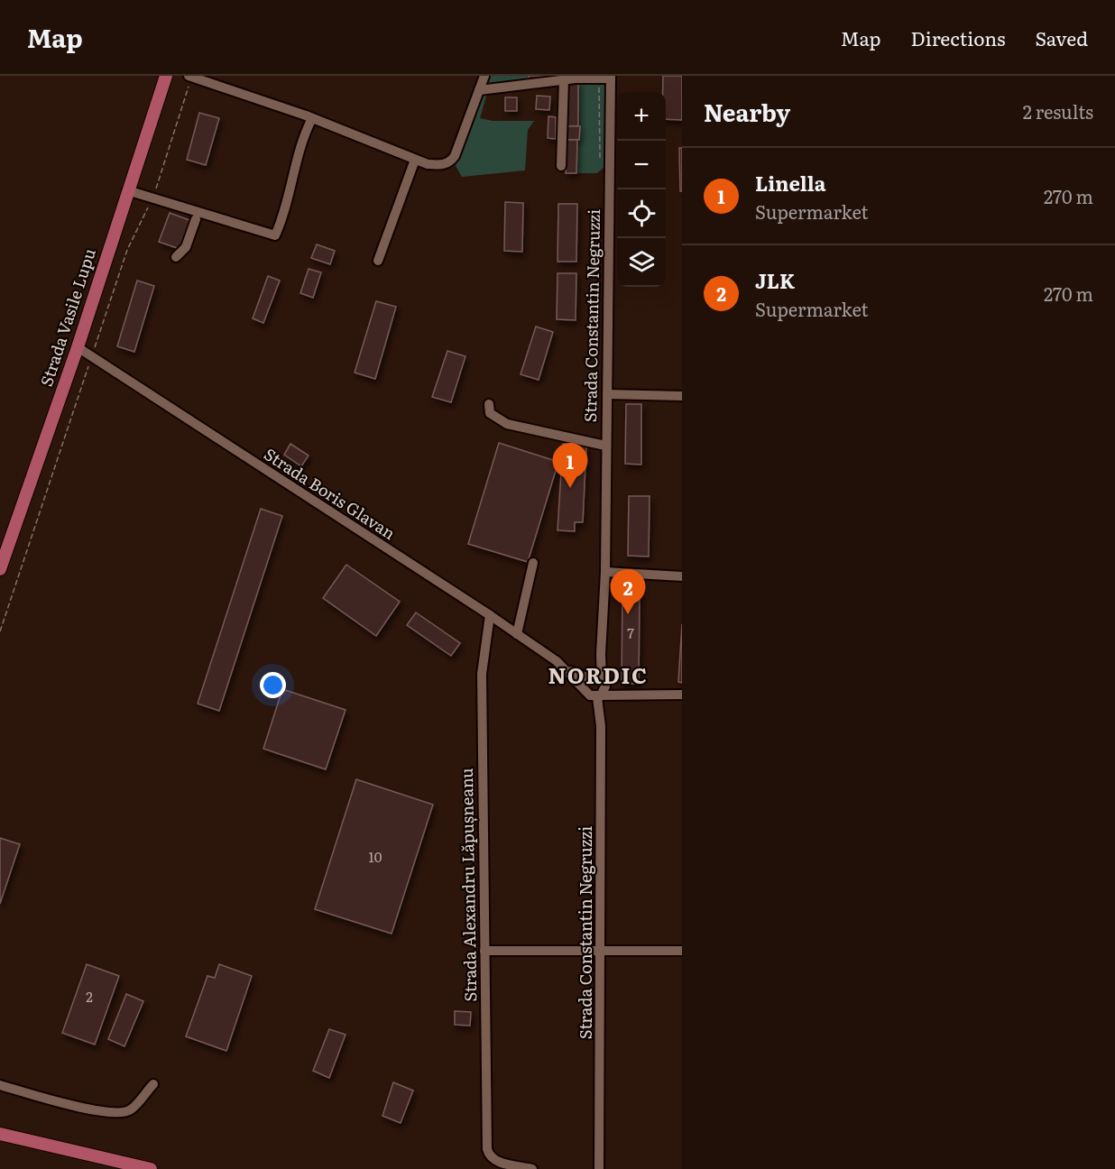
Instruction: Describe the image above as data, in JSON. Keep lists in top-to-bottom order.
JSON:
{
  "streets": {
    "main road": ["Strada Vasile Lupu"],
    "street": ["Strada Constantin Negruzzi", "Strada Boris Glavan", "Strada Alexandru Lăpușneanu"]
  },
  "crossings": [
    ["Strada Constantin Negruzzi", "Strada Boris Glavan"],
    ["Strada Vasile Lupu", "Strada Boris Glavan"],
    ["Strada Boris Glavan", "Strada Alexandru Lăpușneanu"]
  ],
  "districts": ["NORDIC"],
  "house_numbers": ["7", "10", "2"],
  "page": {
    "header": "Map",
    "nav": ["Map", "Directions", "Saved"],
    "heading": ["Nearby", "2 results"],
    "map_buttons": ["+", "−"],
    "list": [
      {
        "mark": "1",
        "name": "Linella",
        "note": "Supermarket",
        "value": "270 m"
      },
      {
        "mark": "2",
        "name": "JLK",
        "note": "Supermarket",
        "value": "270 m"
      }
    ],
    "pins": ["1", "2"]
  }
}
